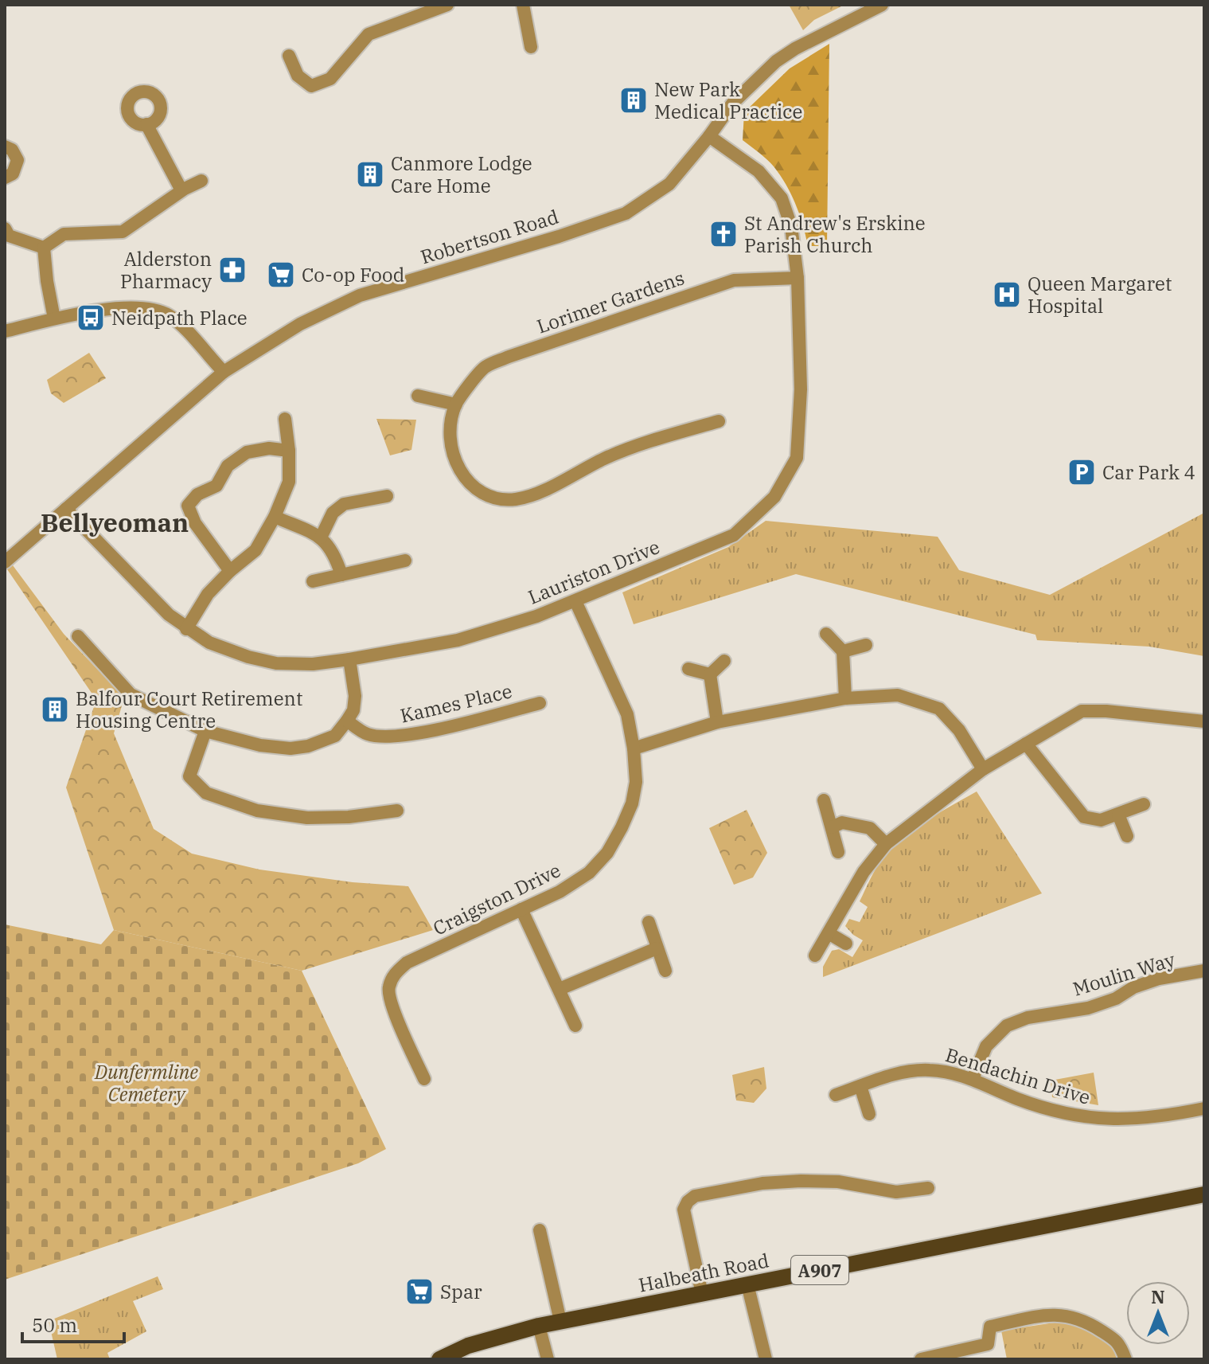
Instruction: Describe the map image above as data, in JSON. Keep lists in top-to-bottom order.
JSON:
{
  "streets": {
    "main road": ["A907", "Halbeath Road"],
    "street": [
      "Robertson Road",
      "Lorimer Gardens",
      "Lauriston Drive",
      "Kames Place",
      "Craigston Drive",
      "Moulin Way",
      "Bendachin Drive"
    ]
  },
  "crossings": [
    ["Robertson Road", "Lauriston Drive"],
    ["Lorimer Gardens", "Lauriston Drive"],
    ["Lauriston Drive", "Craigston Drive"],
    ["Moulin Way", "Bendachin Drive"]
  ],
  "districts": ["Bellyeoman"],
  "parks": ["Dunfermline Cemetery"],
  "places": {
    "building": ["New Park Medical Practice", "Canmore Lodge Care Home", "Balfour Court Retirement Housing Centre"],
    "church": ["St Andrew's Erskine Parish Church"],
    "pharmacy": ["Alderston Pharmacy"],
    "supermarket": ["Co-op Food", "Spar"],
    "hospital": ["Queen Margaret Hospital"],
    "bus stop": ["Neidpath Place"],
    "parking": ["Car Park 4"]
  },
  "scale_bar": "50 m",
  "north": "top"
}
